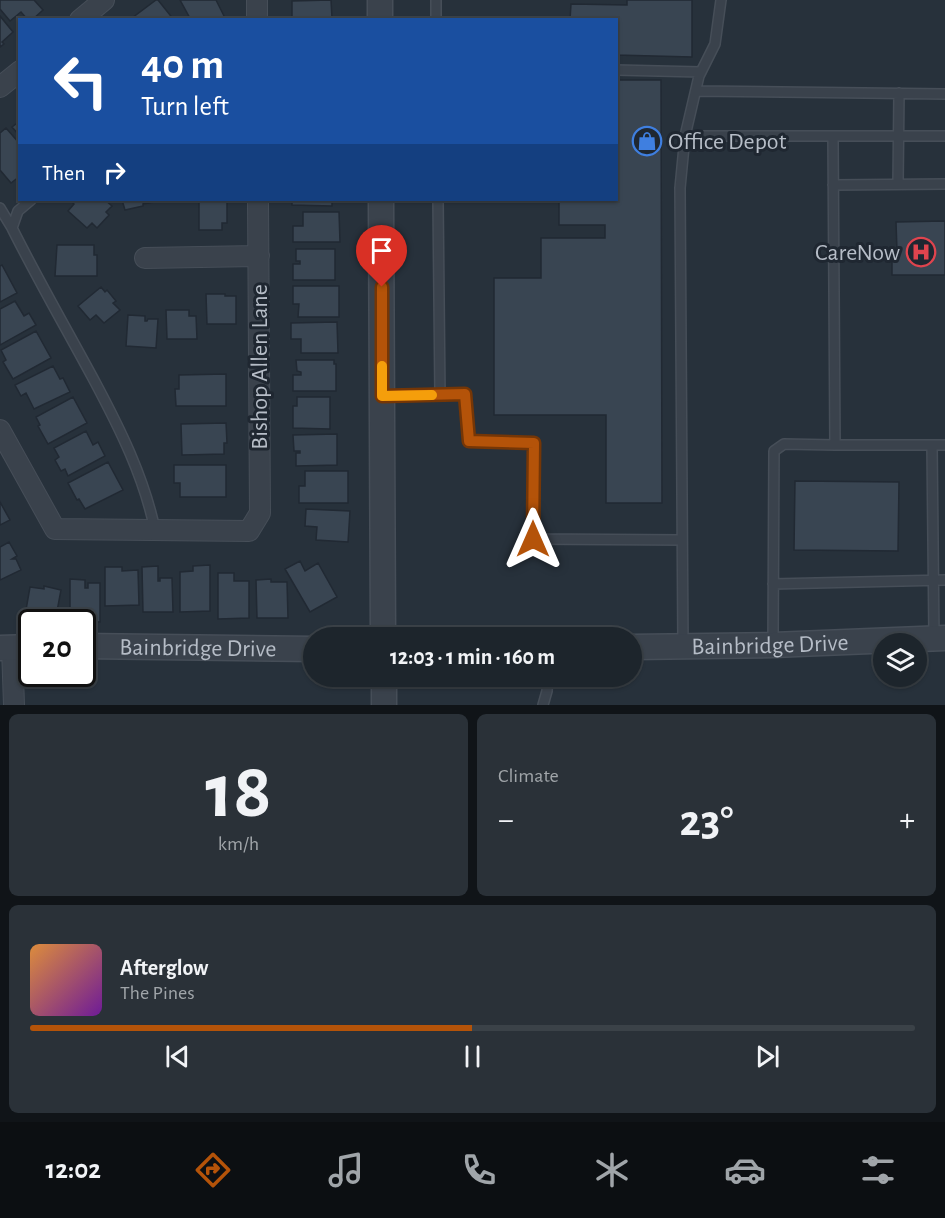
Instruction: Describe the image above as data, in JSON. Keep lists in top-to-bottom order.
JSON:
{
  "streets": {
    "street": ["Bishop Allen Lane", "Bainbridge Drive"]
  },
  "places": {
    "shop": ["Office Depot"],
    "hospital": ["CareNow"]
  },
  "page": {
    "turn": ["40 m", "Turn left"],
    "then": "Then",
    "limit": "20",
    "trip": "12:03 · 1 min · 160 m",
    "tile": [
      ["18", "km/h"],
      "Climate"
    ],
    "heat": ["−", "23°", "+"],
    "song": ["Afterglow", "The Pines"],
    "tabs": "12:02"
  }
}
